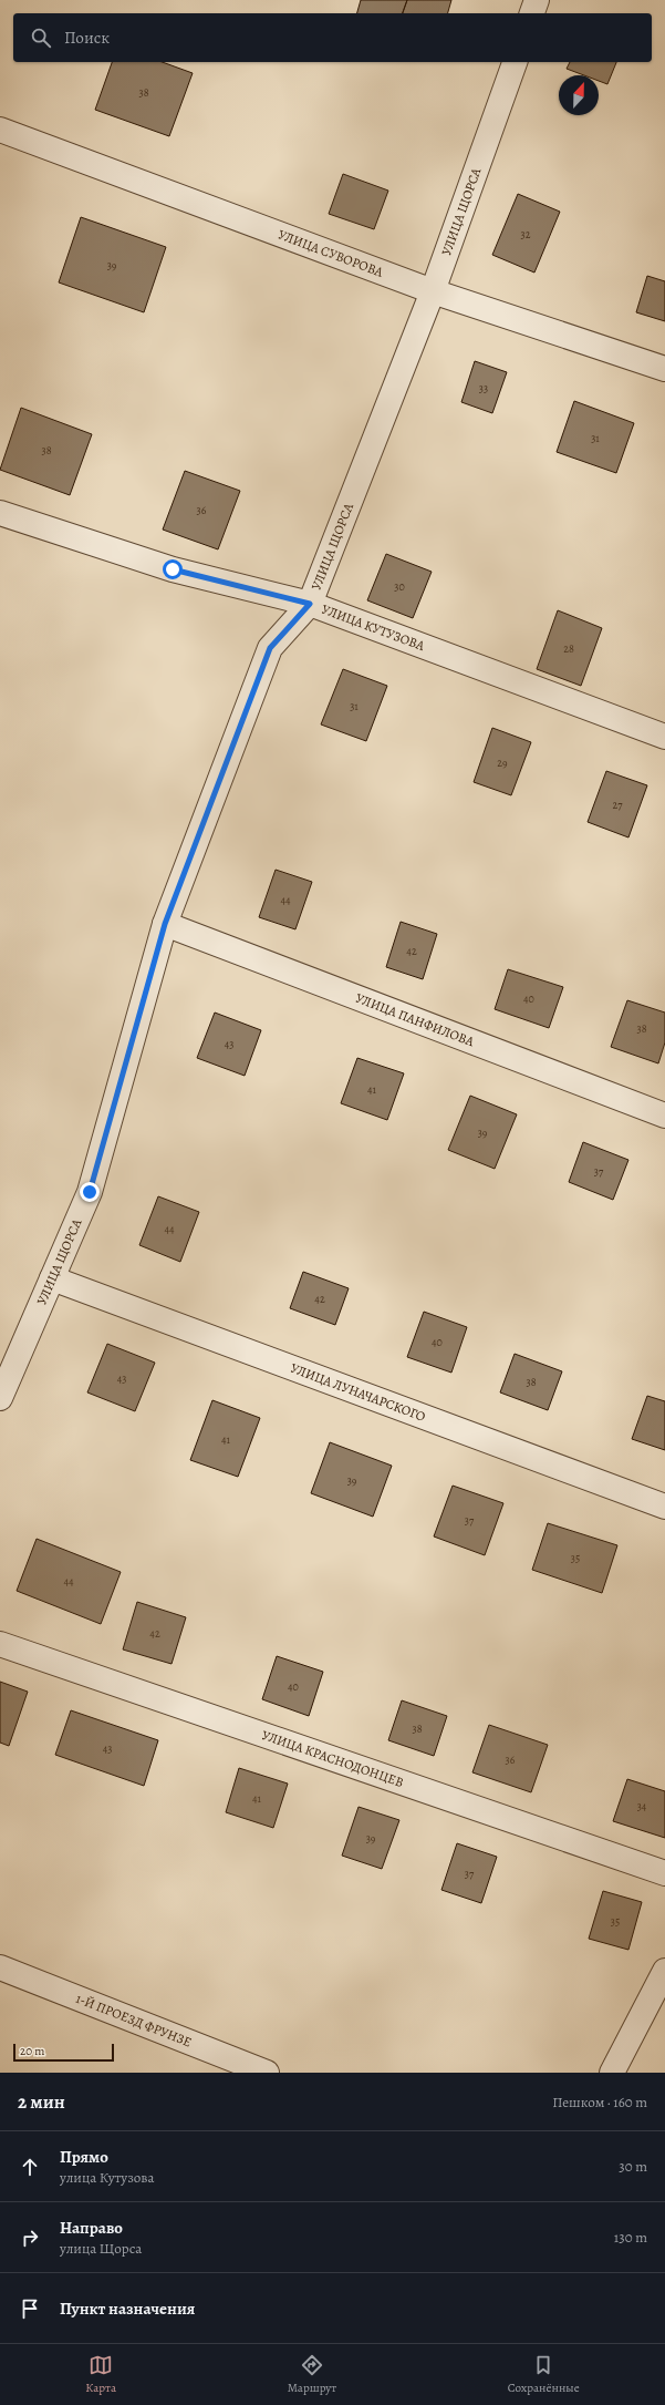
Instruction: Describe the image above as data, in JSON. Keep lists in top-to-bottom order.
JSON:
{
  "streets": {
    "street": [
      "УЛИЦА ЩОРСА",
      "УЛИЦА СУВОРОВА",
      "УЛИЦА КУТУЗОВА",
      "УЛИЦА ПАНФИЛОВА",
      "УЛИЦА ЛУНАЧАРСКОГО",
      "УЛИЦА КРАСНОДОНЦЕВ",
      "1-Й ПРОЕЗД ФРУНЗЕ"
    ]
  },
  "crossings": [
    ["УЛИЦА ЩОРСА", "УЛИЦА СУВОРОВА"],
    ["УЛИЦА ЩОРСА", "УЛИЦА КУТУЗОВА"],
    ["УЛИЦА ЩОРСА", "УЛИЦА ПАНФИЛОВА"],
    ["УЛИЦА ЩОРСА", "УЛИЦА ЛУНАЧАРСКОГО"]
  ],
  "house_numbers": [
    "38",
    "32",
    "39",
    "33",
    "31",
    "38",
    "36",
    "30",
    "28",
    "31",
    "29",
    "27",
    "44",
    "42",
    "40",
    "38",
    "43",
    "41",
    "39",
    "37",
    "44",
    "42",
    "40",
    "43",
    "38",
    "41",
    "39",
    "37",
    "35",
    "44",
    "42",
    "40",
    "38",
    "43",
    "36",
    "41",
    "34",
    "39",
    "37",
    "35"
  ],
  "scale_bar": "20 m",
  "north": "top",
  "page": {
    "search": "Поиск",
    "scale": "20 m",
    "heading": ["2 мин", "Пешком · 160 m"],
    "list": [
      ["Прямо", "улица Кутузова", "30 m"],
      ["Направо", "улица Щорса", "130 m"],
      "Пункт назначения"
    ],
    "nav": ["Карта", "Маршрут", "Сохранённые"]
  }
}
